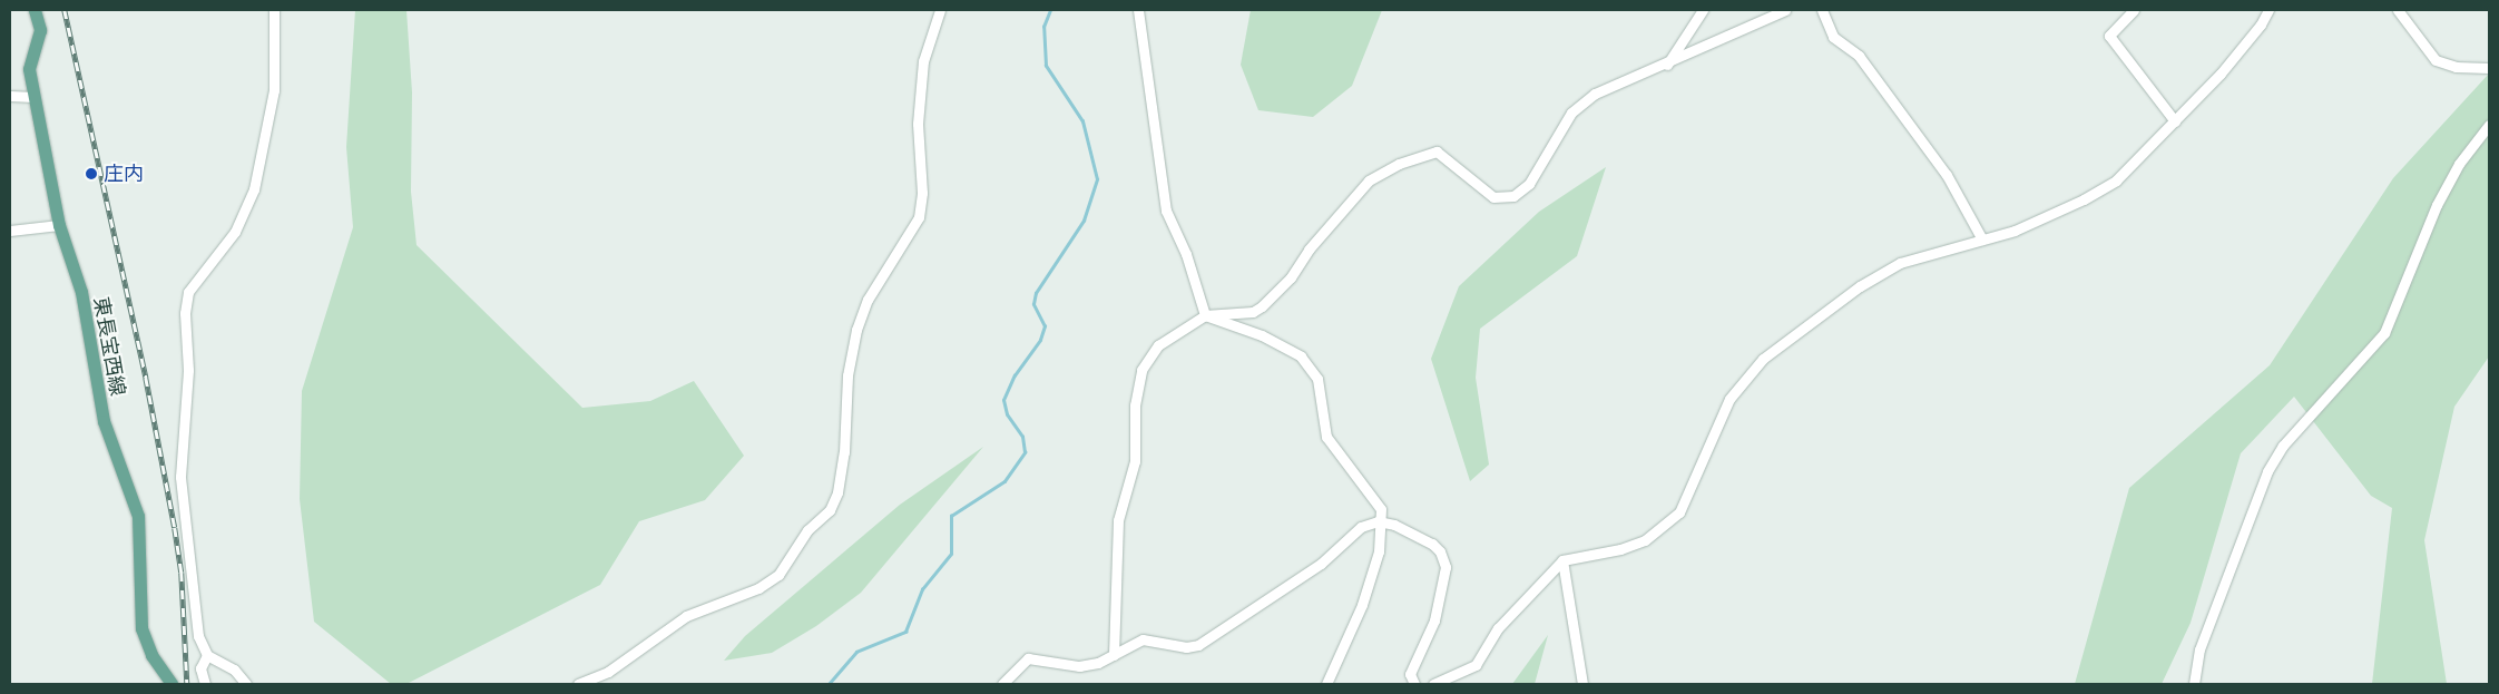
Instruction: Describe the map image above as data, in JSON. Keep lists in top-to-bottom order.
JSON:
{
  "streets": {
    "main road": ["東長宝西線"]
  },
  "places": ["庄内"]
}
